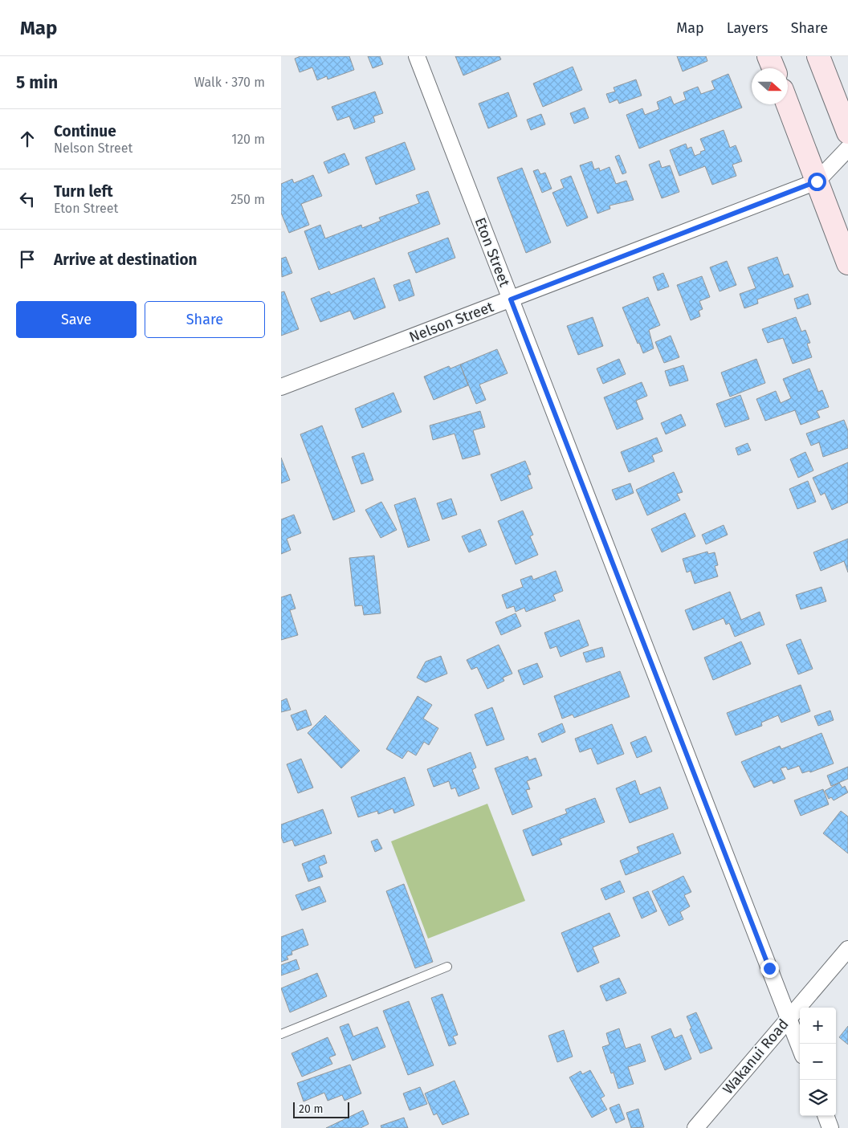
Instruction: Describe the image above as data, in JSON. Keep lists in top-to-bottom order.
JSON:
{
  "streets": {
    "street": ["Eton Street", "Nelson Street", "Wakanui Road"]
  },
  "crossings": [
    ["Eton Street", "Nelson Street"],
    ["Eton Street", "Wakanui Road"]
  ],
  "scale_bar": "20 m",
  "north": "right",
  "page": {
    "header": "Map",
    "nav": ["Map", "Layers", "Share"],
    "heading": ["5 min", "Walk · 370 m"],
    "list": [
      ["Continue", "Nelson Street", "120 m"],
      ["Turn left", "Eton Street", "250 m"],
      "Arrive at destination"
    ],
    "buttons": ["Save", "Share"],
    "map_buttons": ["+", "−"],
    "scale": "20 m"
  }
}
